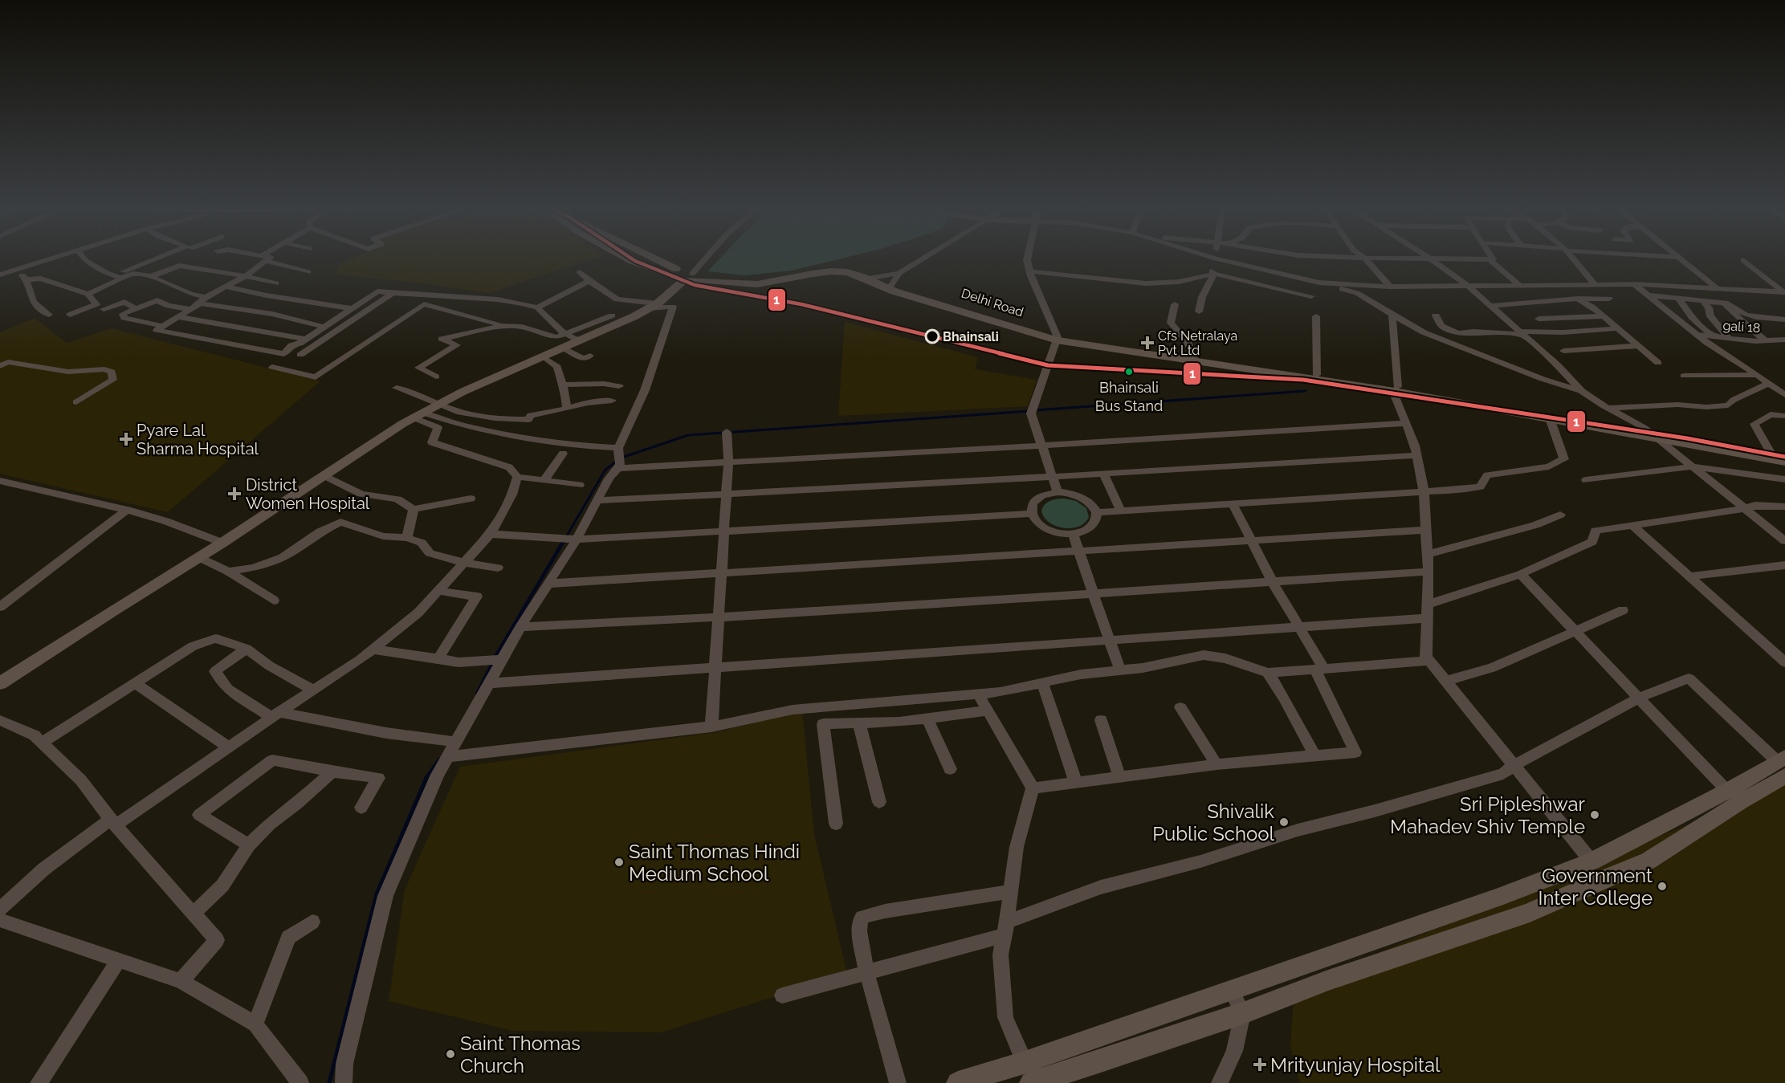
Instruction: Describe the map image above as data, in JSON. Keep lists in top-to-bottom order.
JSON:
{
  "streets": {
    "street": ["gali 18"]
  },
  "places": {
    "other": [
      "Bhainsali",
      "Bhainsali Bus Stand",
      "Sri Pipleshwar Mahadev Shiv Temple",
      "Shivalik Public School",
      "Saint Thomas Hindi Medium School",
      "Government Inter College",
      "Saint Thomas Church"
    ],
    "health": [
      "Cfs Netralaya Pvt Ltd",
      "Pyare Lal Sharma Hospital",
      "District Women Hospital",
      "Mrityunjay Hospital"
    ]
  },
  "lines": ["transit line 1"]
}
